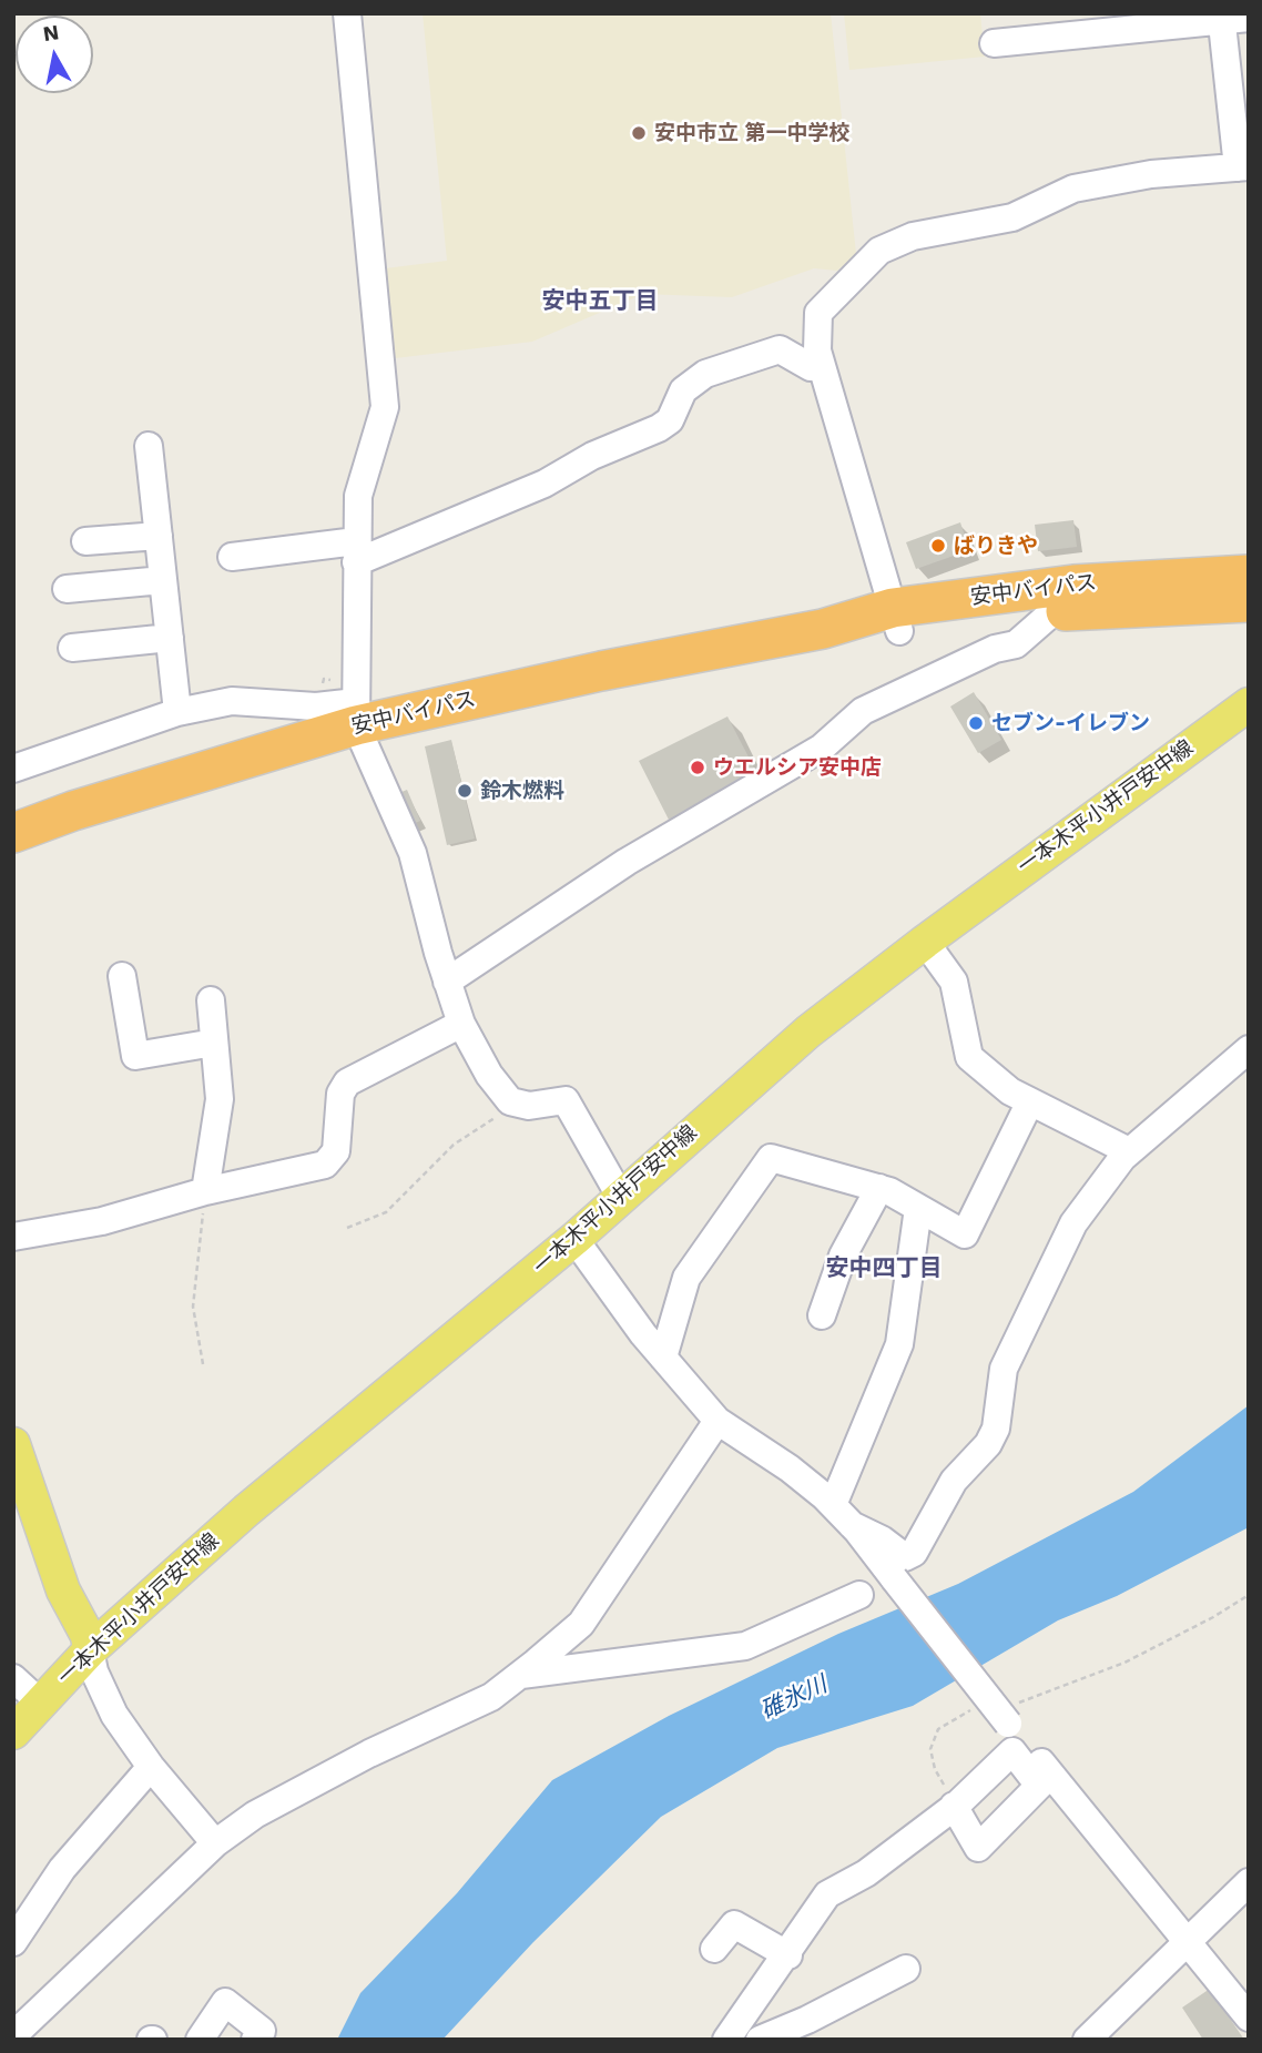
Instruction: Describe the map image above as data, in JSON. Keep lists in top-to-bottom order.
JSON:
{
  "streets": {
    "highway": ["安中バイパス"],
    "main road": ["一本木平小井戸安中線"]
  },
  "districts": ["安中五丁目", "安中四丁目"],
  "water": ["碓氷川"],
  "places": [
    "安中市立 第一中学校",
    "ばりきや",
    "セブン-イレブン",
    "ウエルシア安中店",
    "鈴木燃料"
  ],
  "north": "top"
}
